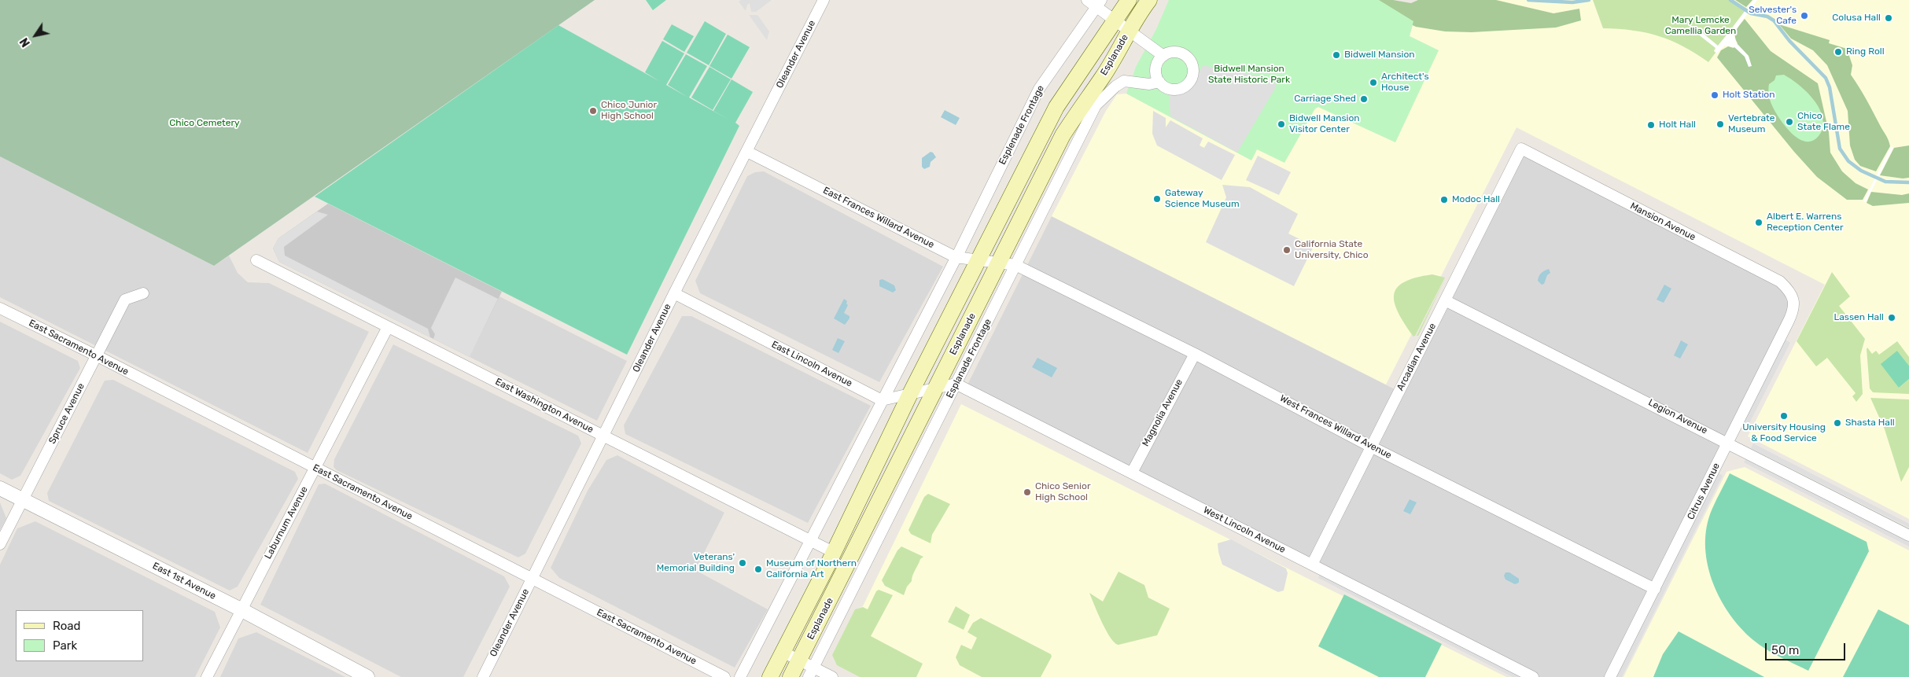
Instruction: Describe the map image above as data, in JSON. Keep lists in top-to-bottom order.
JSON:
{
  "streets": {
    "main road": ["Esplanade"],
    "street": [
      "Oleander Avenue",
      "Esplenade Frontage",
      "East Frances Willard Avenue",
      "Mansion Avenue",
      "East Sacramento Avenue",
      "Arcadian Avenue",
      "Esplanade Frontage",
      "East Lincoln Avenue",
      "East Washington Avenue",
      "Magnolia Avenue",
      "Spruce Avenue",
      "Legion Avenue",
      "West Frances Willard Avenue",
      "Citrus Avenue",
      "Laburnum Avenue",
      "West Lincoln Avenue",
      "East 1st Avenue"
    ]
  },
  "crossings": [
    ["Oleander Avenue", "East Frances Willard Avenue"],
    ["Oleander Avenue", "East Sacramento Avenue"],
    ["Oleander Avenue", "East Lincoln Avenue"],
    ["Oleander Avenue", "East Washington Avenue"],
    ["Esplanade", "East Frances Willard Avenue"],
    ["Esplanade", "Esplanade Frontage"],
    ["Esplanade", "East Washington Avenue"],
    ["Esplenade Frontage", "East Frances Willard Avenue"],
    ["East Frances Willard Avenue", "Esplanade Frontage"],
    ["East Frances Willard Avenue", "West Frances Willard Avenue"],
    ["Mansion Avenue", "Arcadian Avenue"],
    ["Mansion Avenue", "Citrus Avenue"],
    ["East Sacramento Avenue", "Spruce Avenue"],
    ["East Sacramento Avenue", "Laburnum Avenue"],
    ["Arcadian Avenue", "Legion Avenue"],
    ["Arcadian Avenue", "West Frances Willard Avenue"],
    ["Arcadian Avenue", "West Lincoln Avenue"],
    ["Esplanade Frontage", "West Frances Willard Avenue"],
    ["Esplanade Frontage", "West Lincoln Avenue"],
    ["East Washington Avenue", "Laburnum Avenue"],
    ["Magnolia Avenue", "West Frances Willard Avenue"],
    ["Magnolia Avenue", "West Lincoln Avenue"],
    ["Spruce Avenue", "East 1st Avenue"],
    ["Legion Avenue", "Citrus Avenue"],
    ["West Frances Willard Avenue", "Citrus Avenue"],
    ["Laburnum Avenue", "East 1st Avenue"]
  ],
  "parks": ["Mary Lemcke Camellia Garden", "Bidwell Mansion State Historic Park", "Chico Cemetery"],
  "places": [
    "Selvester's Cafe",
    "Colusa Hall",
    "Ring Roll",
    "Bidwell Mansion",
    "Architect's House",
    "Holt Station",
    "Carriage Shed",
    "Chico Junior High School",
    "Chico State Flame",
    "Bidwell Mansion Visitor Center",
    "Vertebrate Museum",
    "Holt Hall",
    "Gateway Science Museum",
    "Modoc Hall",
    "Albert E. Warrens Reception Center",
    "California State University, Chico",
    "Lassen Hall",
    "University Housing & Food Service",
    "Shasta Hall",
    "Chico Senior High School",
    "Veterans' Memorial Building",
    "Museum of Northern California Art"
  ],
  "legend": ["Road", "Park"],
  "scale_bar": "50 m",
  "north": "bottom left"
}
